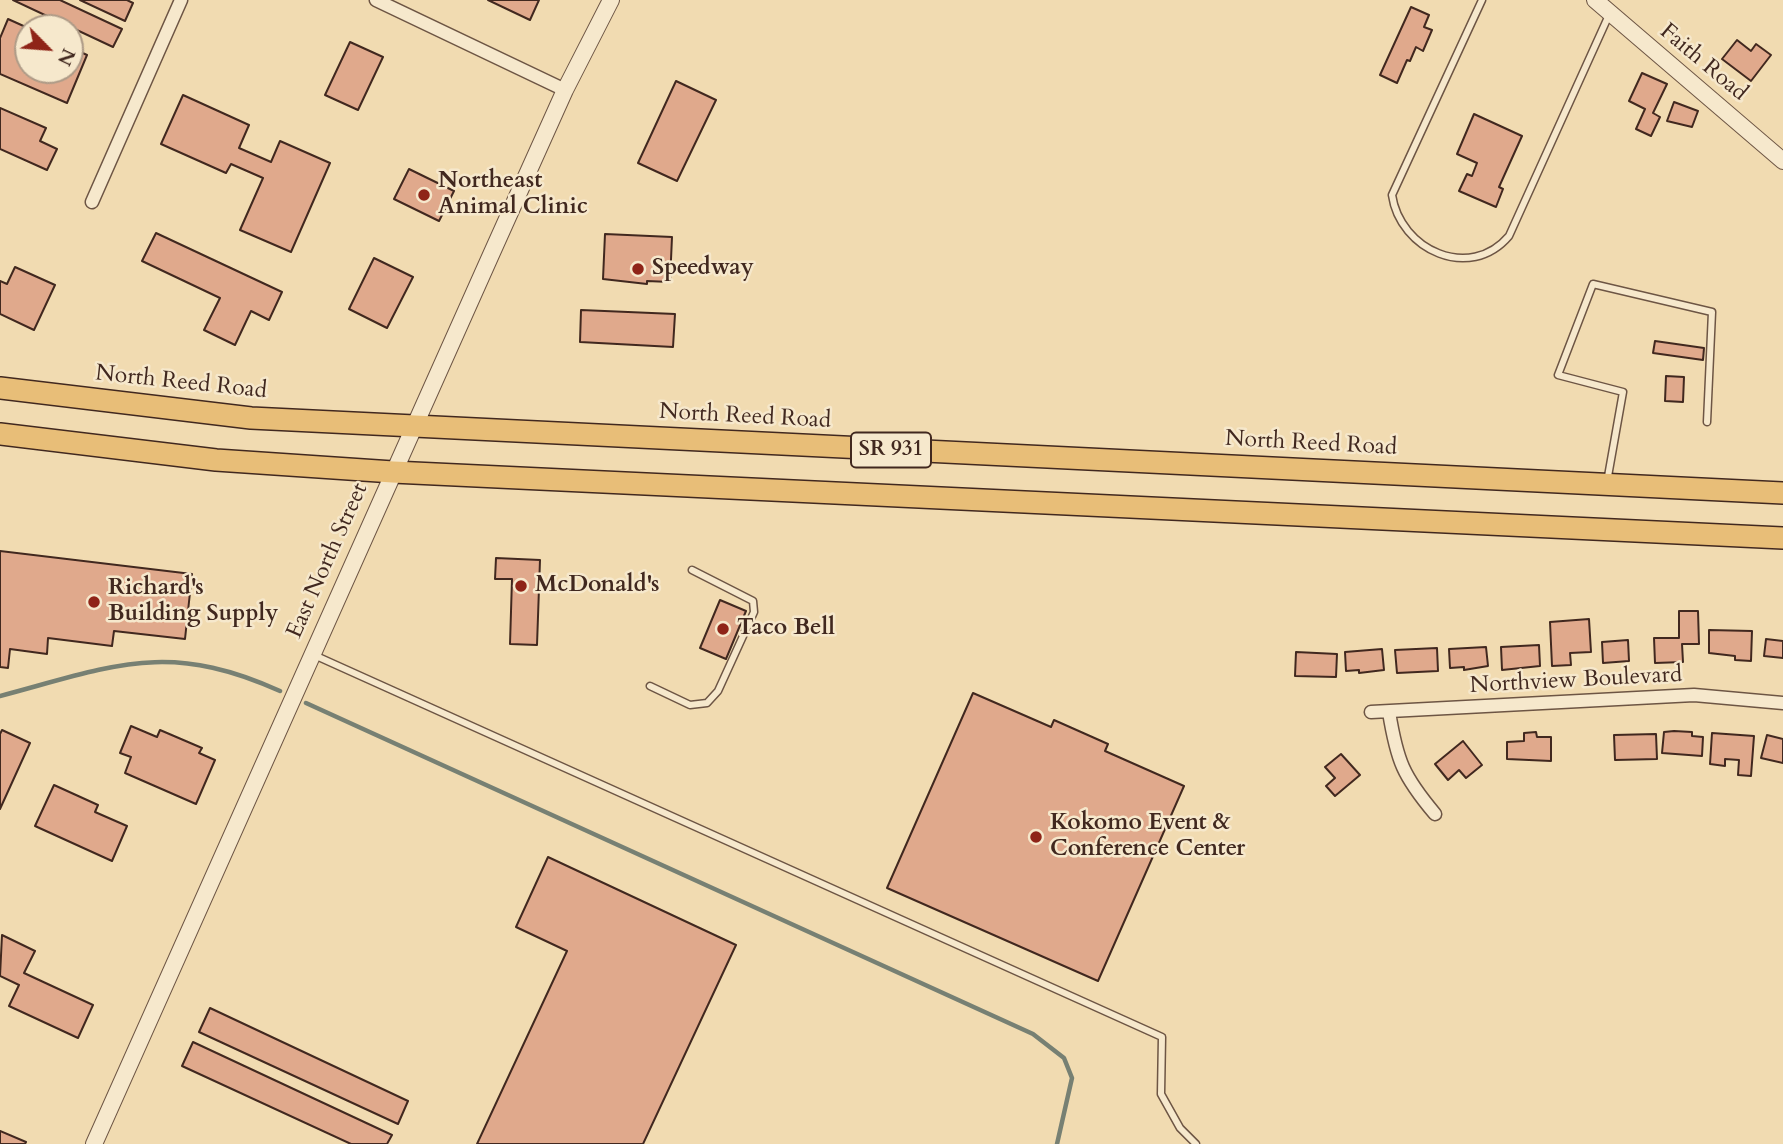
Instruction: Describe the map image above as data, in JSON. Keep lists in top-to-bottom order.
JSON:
{
  "streets": {
    "main road": ["North Reed Road", "SR 931"],
    "street": ["Faith Road", "East North Street", "Northview Boulevard"]
  },
  "crossings": [
    ["North Reed Road", "East North Street"],
    ["SR 931", "East North Street"]
  ],
  "places": [
    "Northeast Animal Clinic",
    "Speedway",
    "McDonald's",
    "Richard's Building Supply",
    "Taco Bell",
    "Kokomo Event & Conference Center"
  ],
  "north": "bottom right"
}
